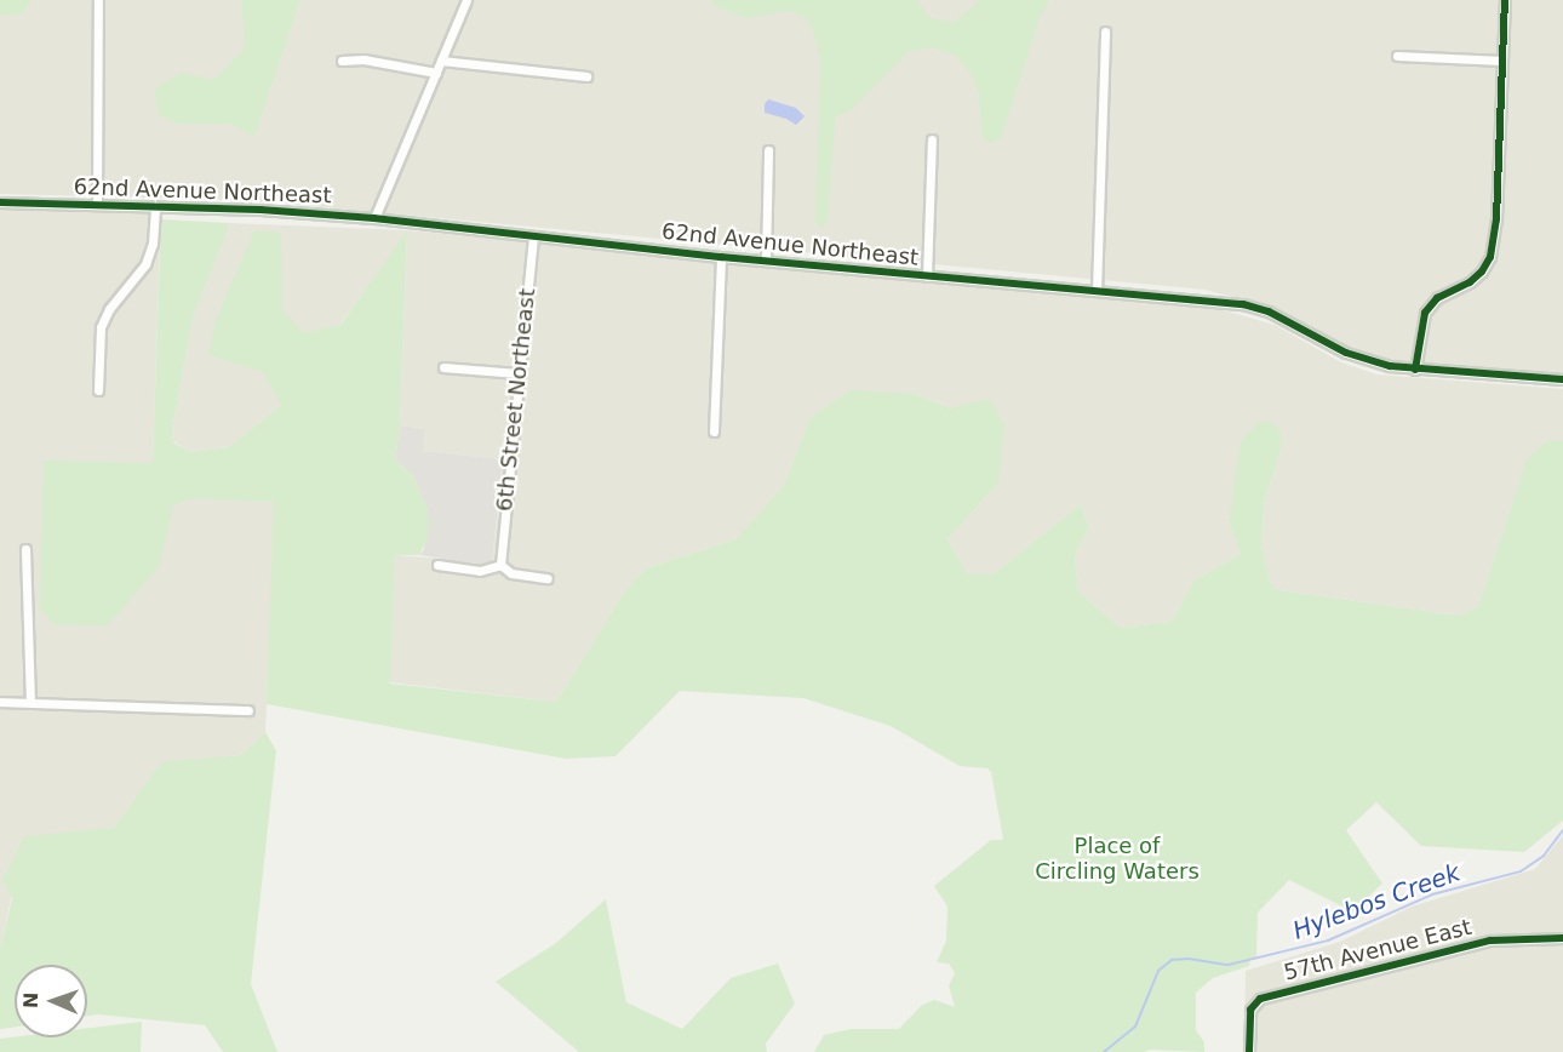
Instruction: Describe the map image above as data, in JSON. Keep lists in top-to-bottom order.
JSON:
{
  "streets": {
    "street": ["62nd Avenue Northeast", "6th Street Northeast", "57th Avenue East"]
  },
  "crossings": [
    ["62nd Avenue Northeast", "6th Street Northeast"]
  ],
  "water": ["Hylebos Creek"],
  "parks": ["Place of Circling Waters"],
  "north": "left"
}
